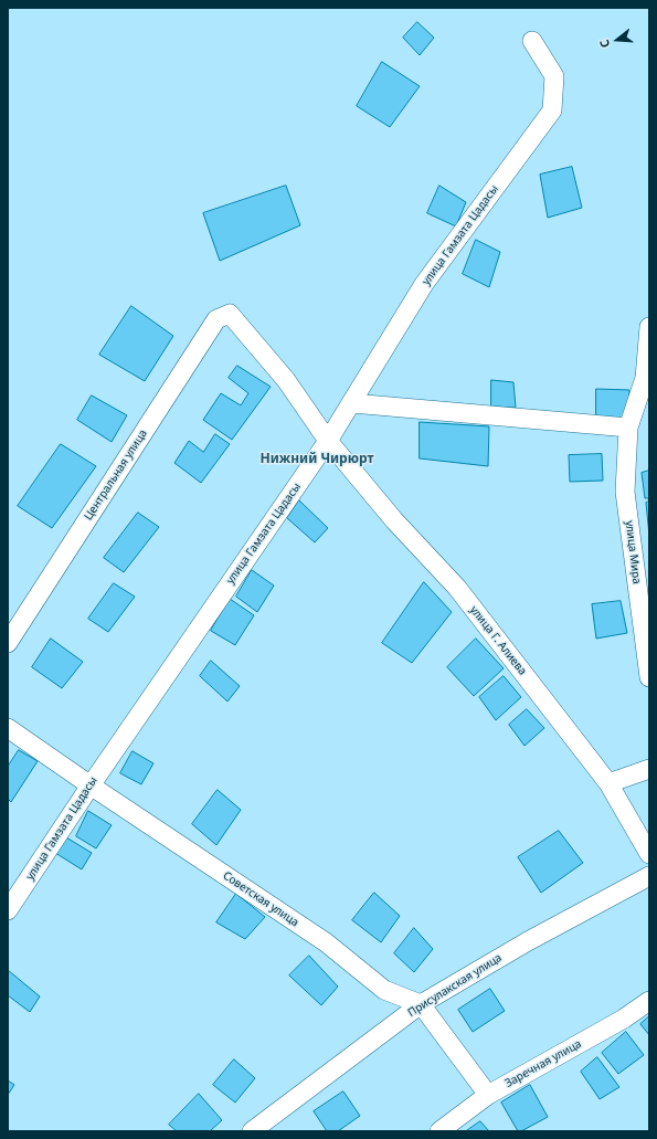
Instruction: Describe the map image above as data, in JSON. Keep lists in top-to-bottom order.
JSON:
{
  "streets": {
    "street": [
      "улица Гамзата Цадасы",
      "Центральная улица",
      "улица Мира",
      "улица Г. Алиева",
      "Советская улица",
      "Присулакская улица",
      "Заречная улица"
    ]
  },
  "crossings": [
    ["улица Гамзата Цадасы", "улица Г. Алиева"],
    ["улица Гамзата Цадасы", "Советская улица"],
    ["Центральная улица", "улица Г. Алиева"],
    ["Советская улица", "Присулакская улица"]
  ],
  "districts": ["Нижний Чирюрт"],
  "north": "left"
}
